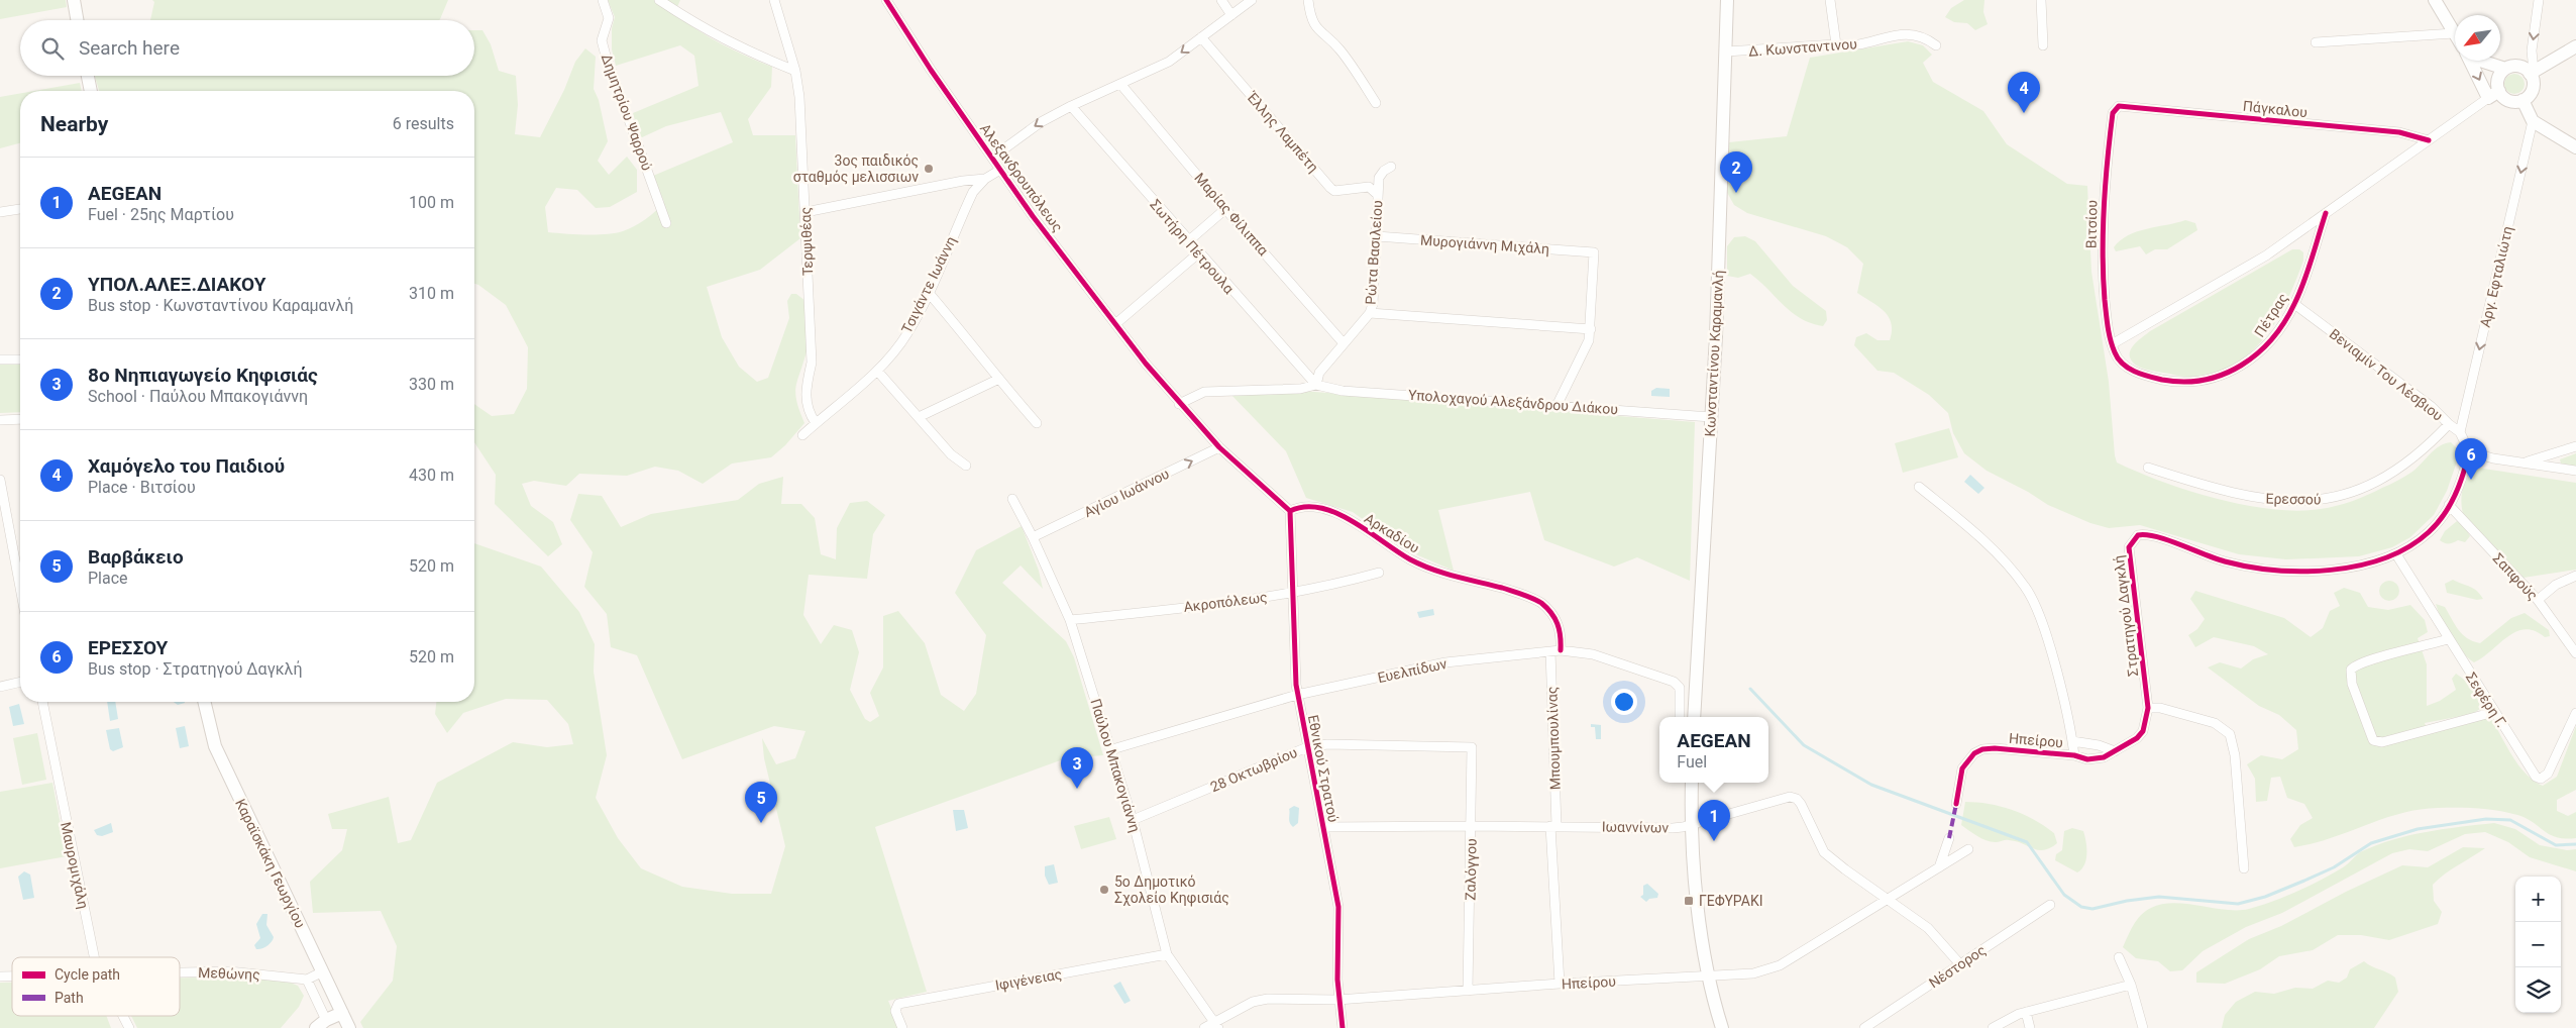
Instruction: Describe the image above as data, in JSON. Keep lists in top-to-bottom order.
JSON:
{
  "streets": {
    "main road": ["Κωνσταντίνου Καραμανλή", "Καραϊσκάκη Γεωργίου"],
    "street": [
      "Δ. Κωνσταντινου",
      "Πάγκαλου",
      "Δημητρίου Ψαρρού",
      "Έλλης Λαμπέτη",
      "Αλεξανδρουπόλεως",
      "Μαρίας Φίλιππα",
      "Βιτσίου",
      "Τερψιθέας",
      "Μυρογιάννη Μιχάλη",
      "Σωτήρη Πέτρουλα",
      "Ρώτα Βασιλείου",
      "Αργ. Εφταλιώτη",
      "Τσιγάντε Ιωάννη",
      "Πέτρας",
      "Βενιαμίν Του Λέσβιου",
      "Υπολοχαγού Αλεξάνδρου Διάκου",
      "Αγίου Ιωάννου",
      "Ερεσσού",
      "Αρκαδίου",
      "Σαπφούς",
      "Ακροπόλεως",
      "Στρατηγού Δαγκλή",
      "Ευελπίδων",
      "Σεφέρη Γ.",
      "Μπουμπουλίνας",
      "Ηπείρου",
      "Παύλου Μπακογιάννη",
      "Εθνικού Στρατού",
      "28 Οκτωβρίου",
      "Ιωαννίνων",
      "Μαυρομιχάλη",
      "Ζαλόγγου",
      "Νέστορος",
      "Μεθώνης",
      "Ιφιγένειας"
    ]
  },
  "crossings": [
    ["Δ. Κωνσταντινου", "Κωνσταντίνου Καραμανλή"],
    ["Πάγκαλου", "Βιτσίου"],
    ["Έλλης Λαμπέτη", "Ρώτα Βασιλείου"],
    ["Αλεξανδρουπόλεως", "Τσιγάντε Ιωάννη"],
    ["Μαρίας Φίλιππα", "Ρώτα Βασιλείου"],
    ["Βιτσίου", "Πέτρας"],
    ["Τερψιθέας", "Τσιγάντε Ιωάννη"],
    ["Μυρογιάννη Μιχάλη", "Ρώτα Βασιλείου"],
    ["Σωτήρη Πέτρουλα", "Ρώτα Βασιλείου"],
    ["Σωτήρη Πέτρουλα", "Υπολοχαγού Αλεξάνδρου Διάκου"],
    ["Ρώτα Βασιλείου", "Υπολοχαγού Αλεξάνδρου Διάκου"],
    ["Αργ. Εφταλιώτη", "Βενιαμίν Του Λέσβιου"],
    ["Πέτρας", "Βενιαμίν Του Λέσβιου"],
    ["Κωνσταντίνου Καραμανλή", "Υπολοχαγού Αλεξάνδρου Διάκου"],
    ["Βενιαμίν Του Λέσβιου", "Ερεσσού"],
    ["Αγίου Ιωάννου", "Παύλου Μπακογιάννη"],
    ["Αρκαδίου", "Ευελπίδων"],
    ["Αρκαδίου", "Μπουμπουλίνας"],
    ["Αρκαδίου", "Εθνικού Στρατού"],
    ["Σαπφούς", "Στρατηγού Δαγκλή"],
    ["Ακροπόλεως", "Παύλου Μπακογιάννη"],
    ["Ακροπόλεως", "Εθνικού Στρατού"],
    ["Στρατηγού Δαγκλή", "Σεφέρη Γ."],
    ["Στρατηγού Δαγκλή", "Ηπείρου"],
    ["Ευελπίδων", "Μπουμπουλίνας"],
    ["Ευελπίδων", "Παύλου Μπακογιάννη"],
    ["Ευελπίδων", "Εθνικού Στρατού"],
    ["Μπουμπουλίνας", "Ηπείρου"],
    ["Μπουμπουλίνας", "Ιωαννίνων"],
    ["Ηπείρου", "Παύλου Μπακογιάννη"],
    ["Ηπείρου", "Εθνικού Στρατού"],
    ["Ηπείρου", "Ιωαννίνων"],
    ["Ηπείρου", "Ζαλόγγου"],
    ["Παύλου Μπακογιάννη", "28 Οκτωβρίου"],
    ["Παύλου Μπακογιάννη", "Ιφιγένειας"],
    ["Εθνικού Στρατού", "28 Οκτωβρίου"],
    ["Εθνικού Στρατού", "Ιωαννίνων"],
    ["28 Οκτωβρίου", "Ζαλόγγου"],
    ["Ιωαννίνων", "Ζαλόγγου"],
    ["Ιωαννίνων", "Νέστορος"]
  ],
  "one_way": ["Αργ. Εφταλιώτη", "Αγίου Ιωάννου"],
  "places": {
    "other": ["3ος παιδικός σταθμός μελισσιων", "5ο Δημοτικό Σχολείο Κηφισιάς"],
    "transit": ["ΓΕΦΥΡΑΚΙ"]
  },
  "legend": ["Cycle path", "Path"],
  "north": "bottom left",
  "page": {
    "search": "Search here",
    "pins": [
      "4",
      "2",
      "6",
      "3",
      "5",
      "1"
    ],
    "heading": ["Nearby", "6 results"],
    "list": [
      {
        "mark": "1",
        "name": "AEGEAN",
        "note": "Fuel · 25ης Μαρτίου",
        "value": "100 m"
      },
      {
        "mark": "2",
        "name": "ΥΠΟΛ.ΑΛΕΞ.ΔΙΑΚΟΥ",
        "note": "Bus stop · Κωνσταντίνου Καραμανλή",
        "value": "310 m"
      },
      {
        "mark": "3",
        "name": "8ο Νηπιαγωγείο Κηφισιάς",
        "note": "School · Παύλου Μπακογιάννη",
        "value": "330 m"
      },
      {
        "mark": "4",
        "name": "Χαμόγελο του Παιδιού",
        "note": "Place · Βιτσίου",
        "value": "430 m"
      },
      {
        "mark": "5",
        "name": "Βαρβάκειο",
        "note": "Place",
        "value": "520 m"
      },
      {
        "mark": "6",
        "name": "ΕΡΕΣΣΟΥ",
        "note": "Bus stop · Στρατηγού Δαγκλή",
        "value": "520 m"
      }
    ],
    "popup": ["AEGEAN", "Fuel"],
    "map_buttons": ["+", "−"]
  }
}
